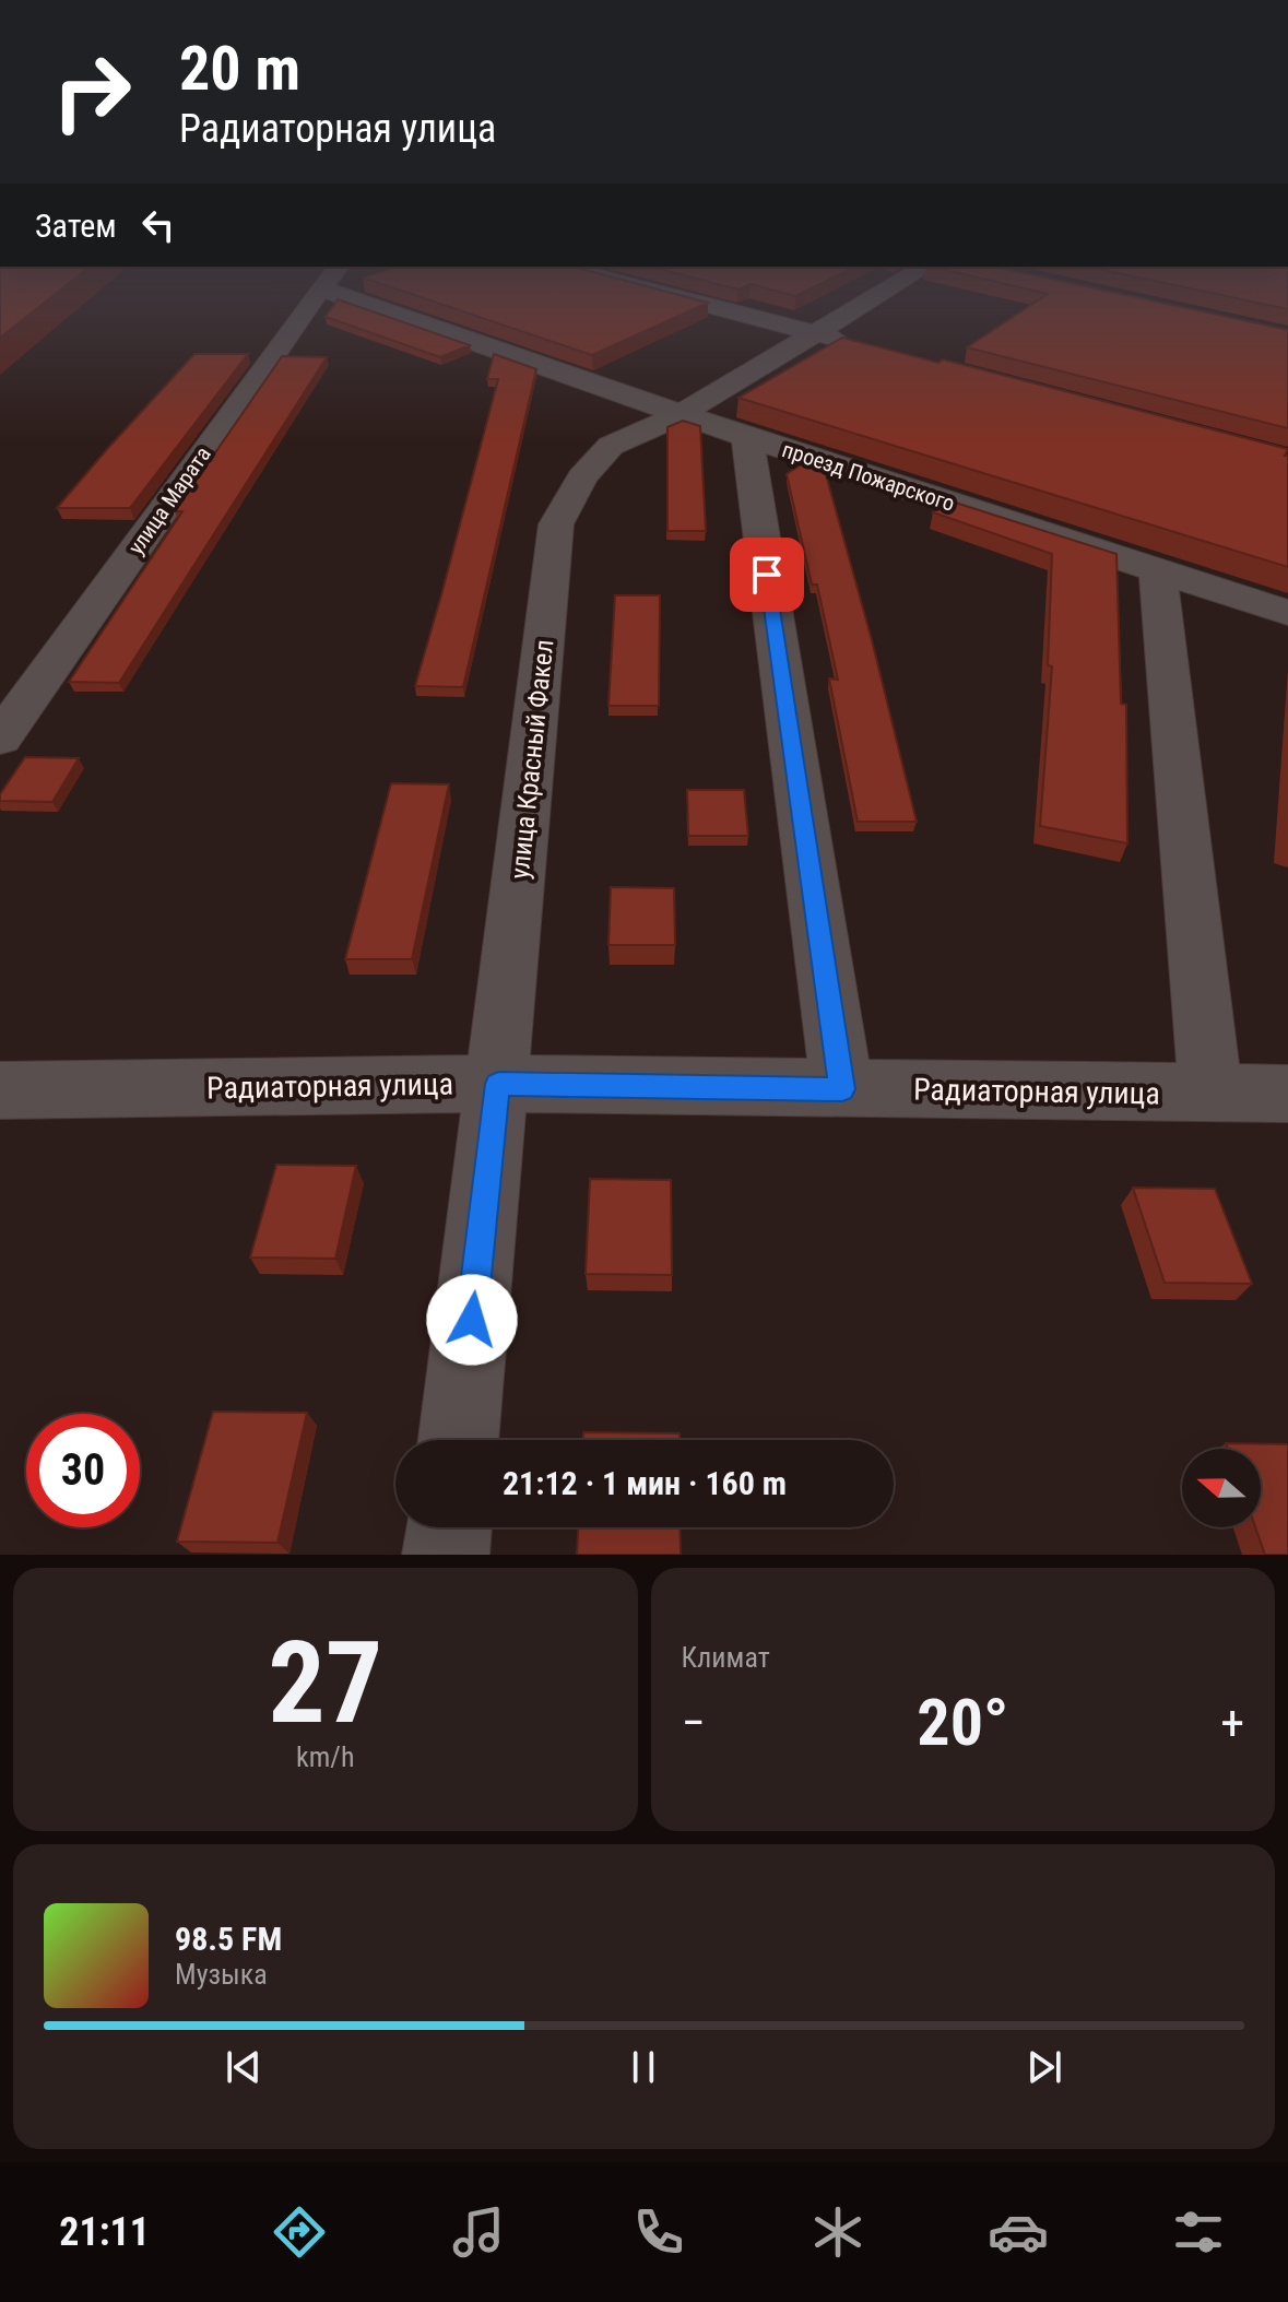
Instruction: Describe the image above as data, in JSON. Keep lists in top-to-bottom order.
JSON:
{
  "streets": {
    "street": [
      "проезд Пожарского",
      "улица Марата",
      "улица Красный Факел",
      "Радиаторная улица"
    ]
  },
  "crossings": [
    ["проезд Пожарского", "улица Красный Факел"],
    ["проезд Пожарского", "Радиаторная улица"],
    ["улица Красный Факел", "Радиаторная улица"]
  ],
  "north": "left",
  "page": {
    "turn": ["20 m", "Радиаторная улица"],
    "then": "Затем",
    "limit": "30",
    "trip": "21:12 · 1 мин · 160 m",
    "tile": [
      ["27", "km/h"],
      "Климат"
    ],
    "heat": ["−", "20°", "+"],
    "song": ["98.5 FM", "Музыка"],
    "tabs": "21:11"
  }
}
